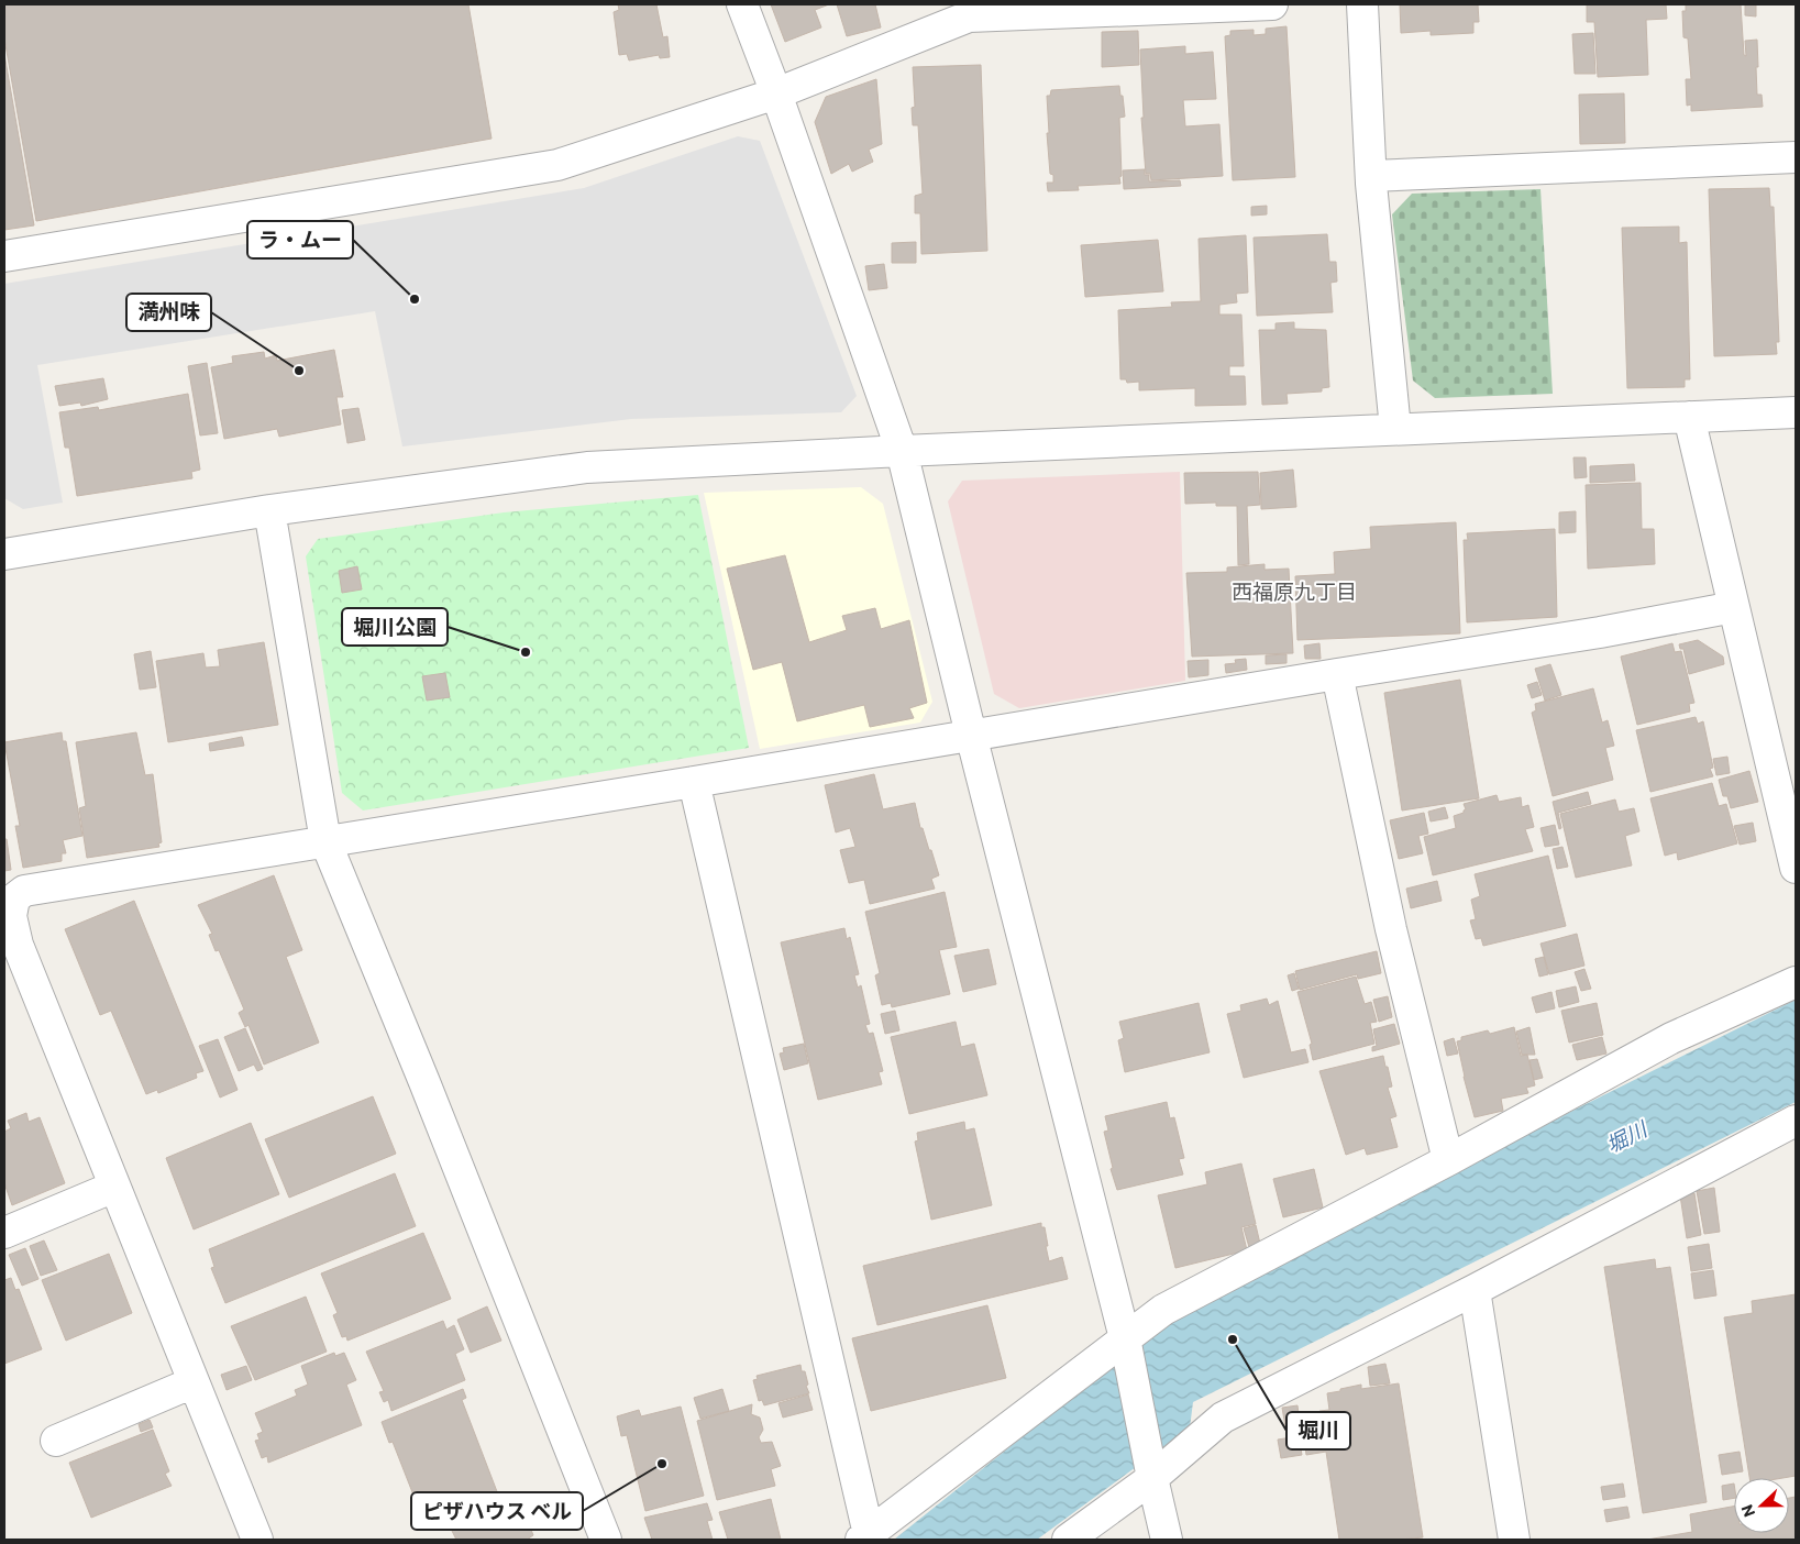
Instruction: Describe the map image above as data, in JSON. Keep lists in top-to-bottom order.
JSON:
{
  "districts": ["西福原九丁目"],
  "water": ["堀川"],
  "places": [
    "ラ・ムー",
    "満州味",
    "堀川公園",
    "堀川",
    "ピザハウス ベル"
  ],
  "north": "left"
}
